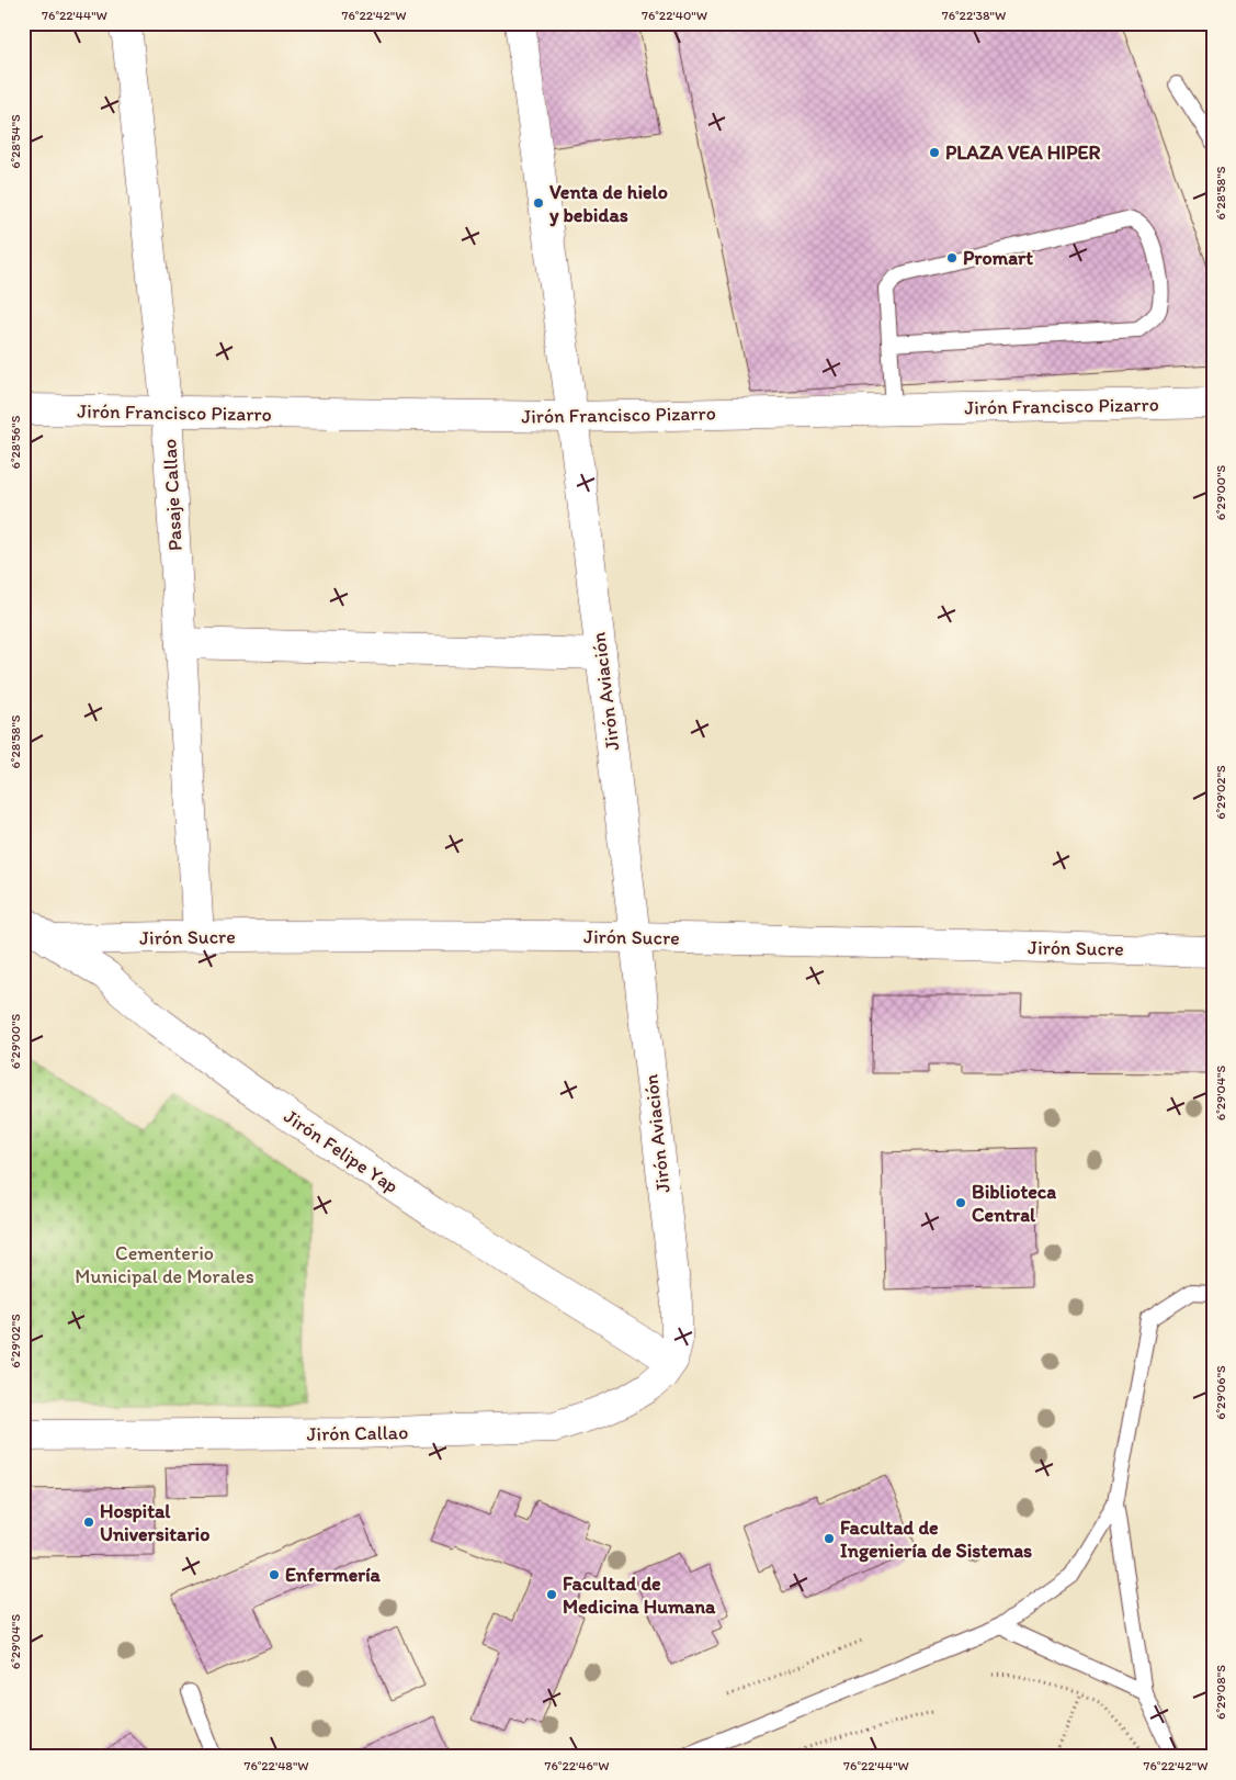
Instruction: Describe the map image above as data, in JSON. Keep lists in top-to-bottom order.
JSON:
{
  "streets": {
    "street": [
      "Jirón Francisco Pizarro",
      "Pasaje Callao",
      "Jirón Aviación",
      "Jirón Sucre",
      "Jirón Felipe Yap",
      "Jirón Callao"
    ]
  },
  "crossings": [
    ["Jirón Francisco Pizarro", "Pasaje Callao"],
    ["Jirón Francisco Pizarro", "Jirón Aviación"],
    ["Pasaje Callao", "Jirón Sucre"],
    ["Jirón Aviación", "Jirón Sucre"],
    ["Jirón Aviación", "Jirón Felipe Yap"],
    ["Jirón Aviación", "Jirón Callao"],
    ["Jirón Sucre", "Jirón Felipe Yap"],
    ["Jirón Felipe Yap", "Jirón Callao"]
  ],
  "parks": ["Cementerio Municipal de Morales"],
  "places": [
    "PLAZA VEA HIPER",
    "Venta de hielo y bebidas",
    "Promart",
    "Biblioteca Central",
    "Hospital Universitario",
    "Facultad de Ingeniería de Sistemas",
    "Enfermería",
    "Facultad de Medicina Humana"
  ],
  "coordinates": [
    "76°22'44\"W",
    "76°22'42\"W",
    "76°22'40\"W",
    "76°22'38\"W",
    "6°28'54\"S",
    "6°28'58\"S",
    "6°28'56\"S",
    "6°29'00\"S",
    "6°29'02\"S",
    "6°29'04\"S",
    "6°29'06\"S",
    "6°29'08\"S",
    "76°22'48\"W",
    "76°22'46\"W"
  ]
}
